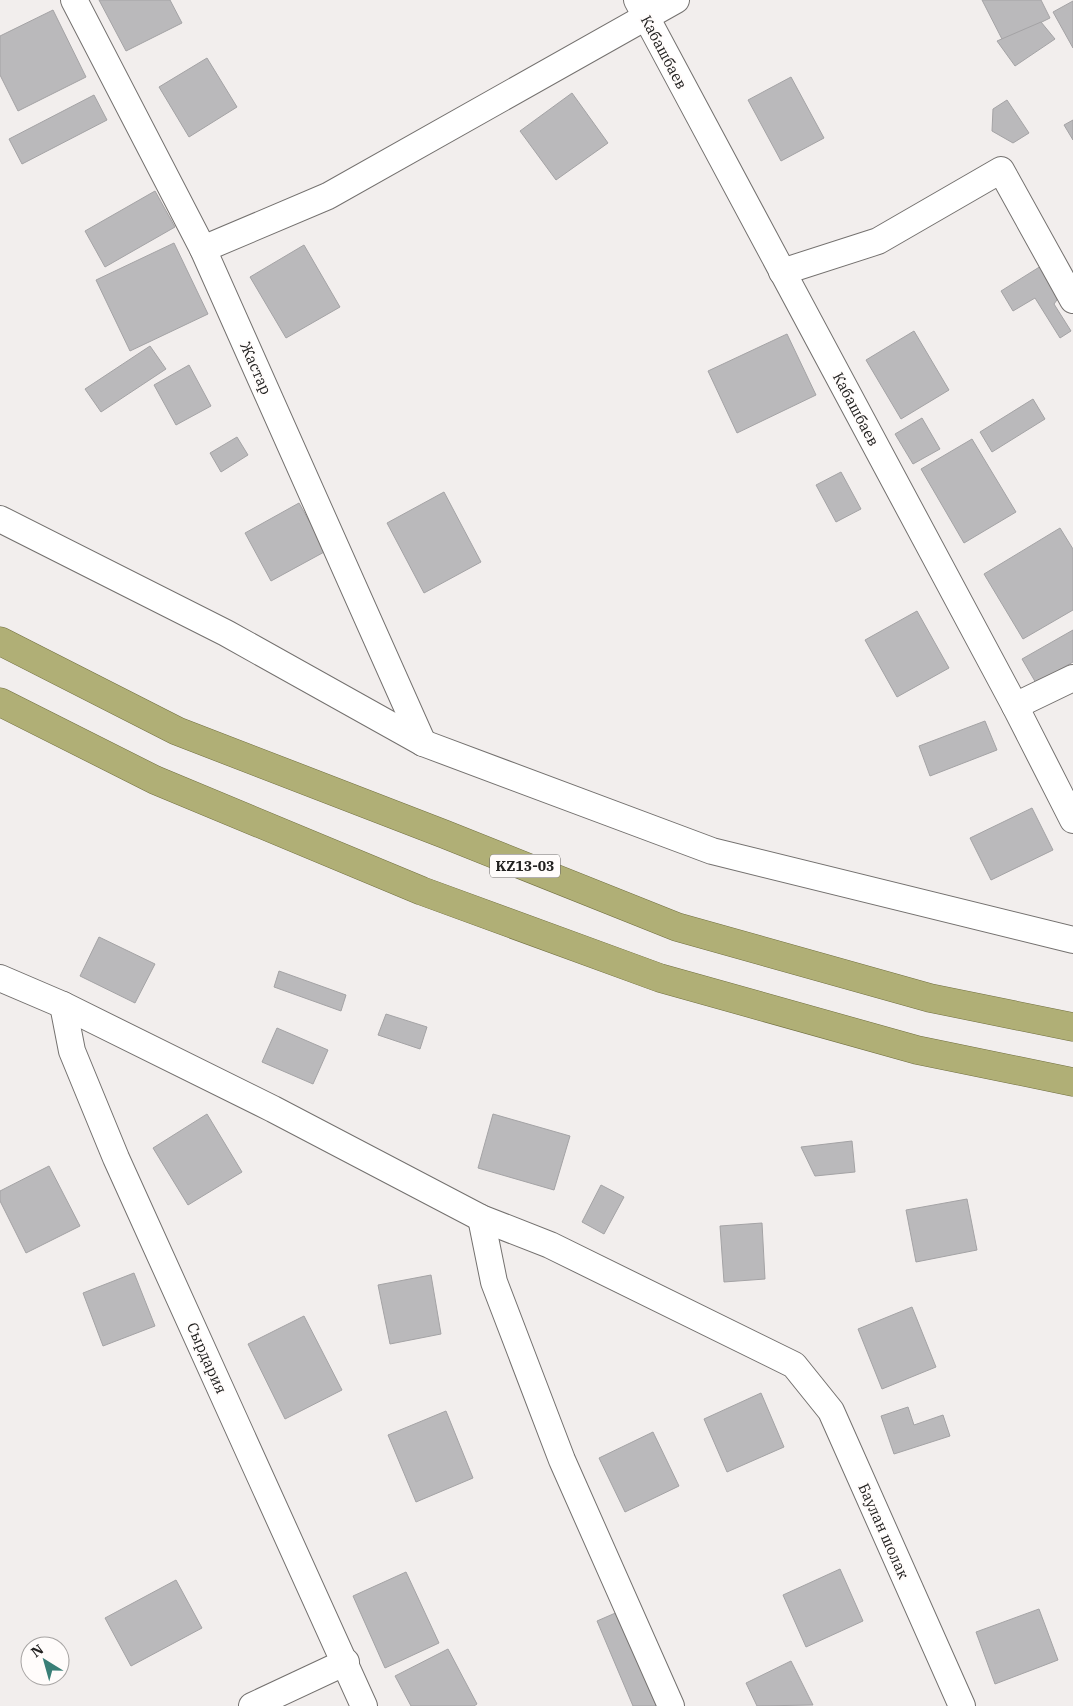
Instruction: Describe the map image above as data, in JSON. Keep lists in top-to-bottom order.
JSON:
{
  "streets": {
    "highway": ["KZ13-03"],
    "street": [
      "Кабашбаев",
      "Жастар",
      "Сырдария",
      "Баулан шолак"
    ]
  },
  "north": "top left"
}
